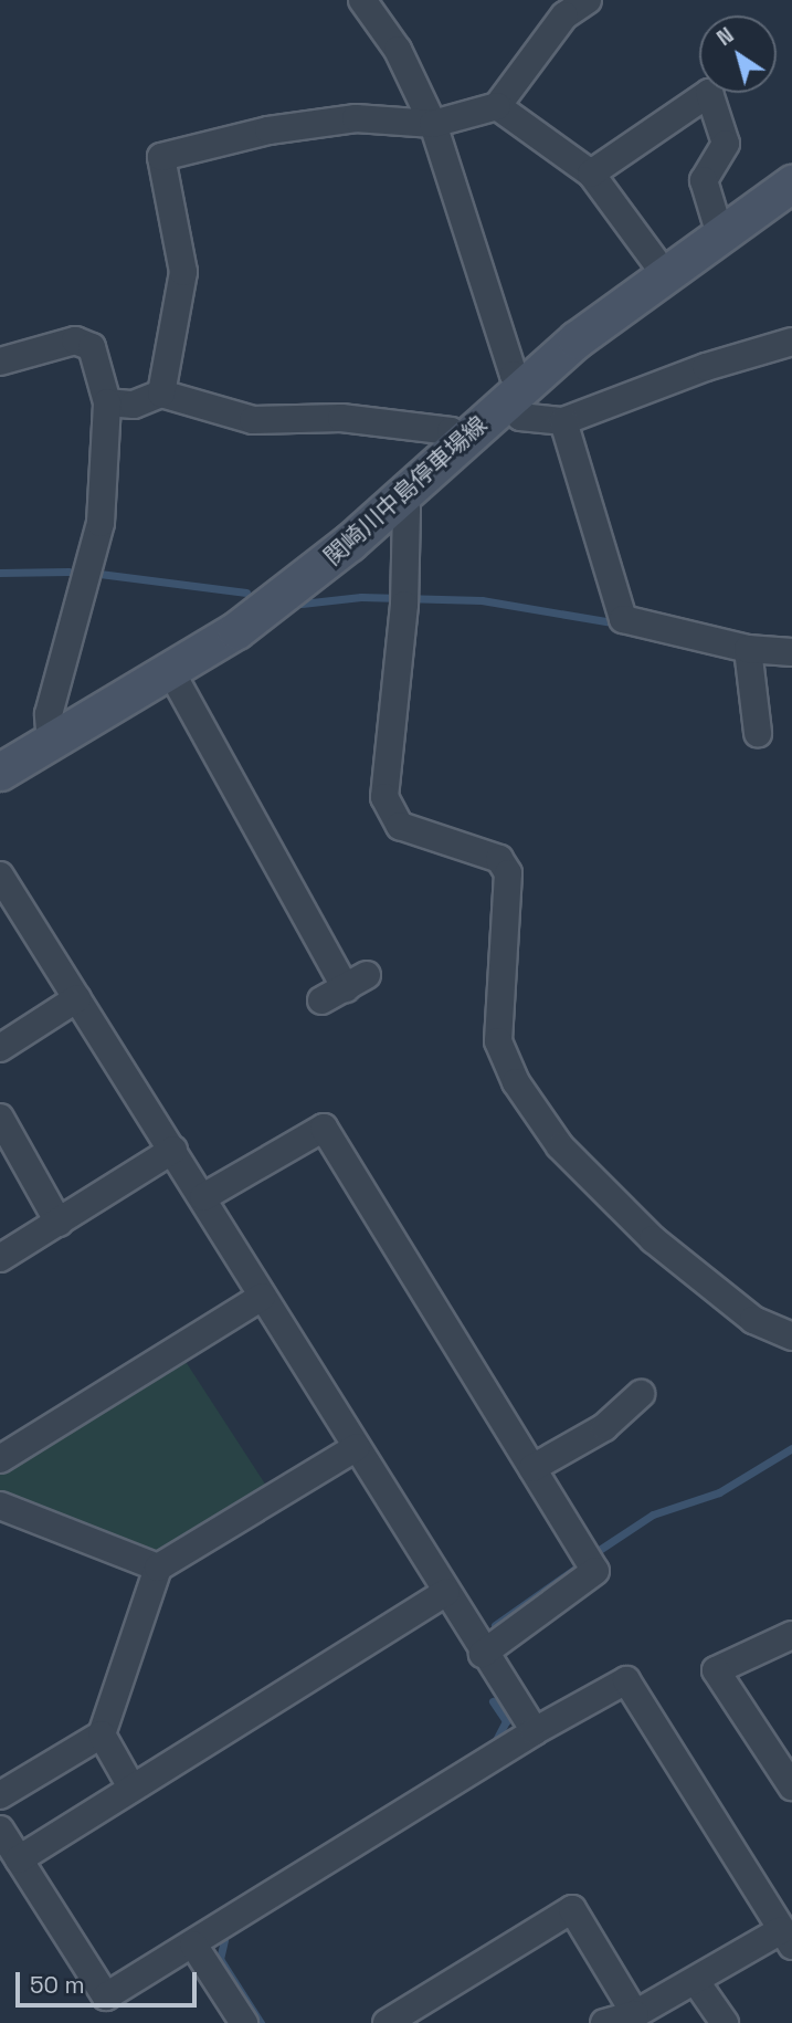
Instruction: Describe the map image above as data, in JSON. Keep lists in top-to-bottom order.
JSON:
{
  "streets": {
    "main road": ["関崎川中島停車場線"]
  },
  "scale_bar": "50 m",
  "north": "top left"
}
